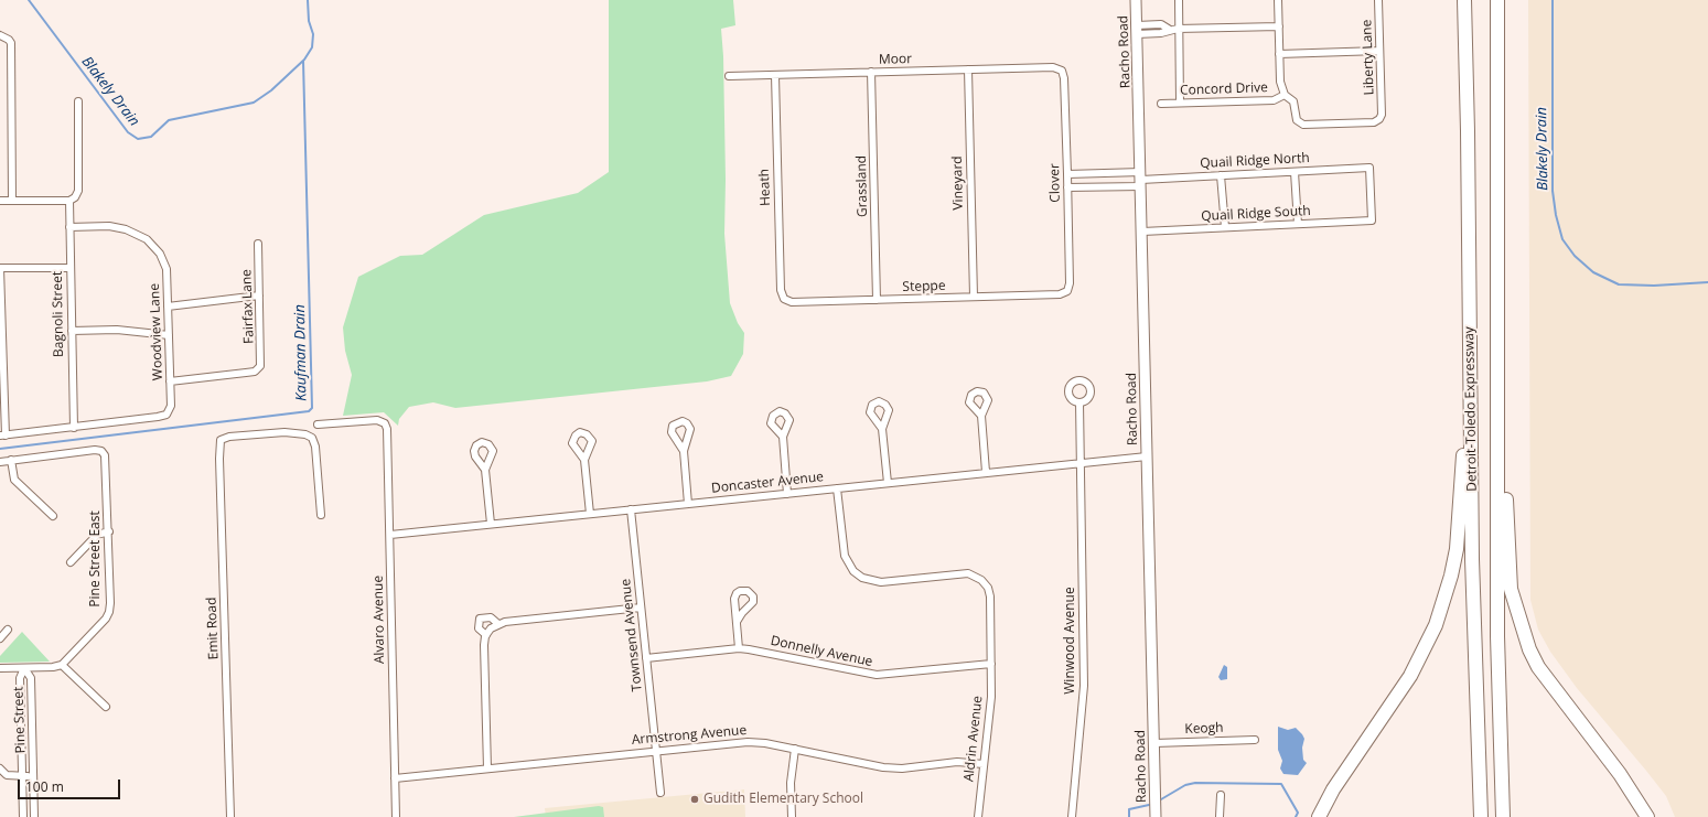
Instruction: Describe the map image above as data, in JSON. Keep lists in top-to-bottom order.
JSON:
{
  "streets": {
    "highway": ["Detroit-Toledo Expressway"],
    "street": [
      "Racho Road",
      "Liberty Lane",
      "Moor",
      "Concord Drive",
      "Quail Ridge North",
      "Vineyard",
      "Clover",
      "Grassland",
      "Heath",
      "Quail Ridge South",
      "Steppe",
      "Fairfax Lane",
      "Bagnoli Street",
      "Woodview Lane",
      "Doncaster Avenue",
      "Pine Street East",
      "Alvaro Avenue",
      "Emit Road",
      "Townsend Avenue",
      "Winwood Avenue",
      "Donnelly Avenue",
      "Pine Street",
      "Keogh",
      "Armstrong Avenue",
      "Aldrin Avenue"
    ]
  },
  "crossings": [
    ["Racho Road", "Quail Ridge North"],
    ["Racho Road", "Quail Ridge South"],
    ["Racho Road", "Doncaster Avenue"],
    ["Racho Road", "Keogh"],
    ["Liberty Lane", "Concord Drive"],
    ["Moor", "Vineyard"],
    ["Moor", "Clover"],
    ["Moor", "Grassland"],
    ["Moor", "Heath"],
    ["Quail Ridge North", "Quail Ridge South"],
    ["Vineyard", "Steppe"],
    ["Clover", "Steppe"],
    ["Grassland", "Steppe"],
    ["Heath", "Steppe"],
    ["Fairfax Lane", "Woodview Lane"],
    ["Bagnoli Street", "Woodview Lane"],
    ["Doncaster Avenue", "Alvaro Avenue"],
    ["Doncaster Avenue", "Townsend Avenue"],
    ["Doncaster Avenue", "Winwood Avenue"],
    ["Doncaster Avenue", "Aldrin Avenue"],
    ["Alvaro Avenue", "Armstrong Avenue"],
    ["Townsend Avenue", "Donnelly Avenue"],
    ["Townsend Avenue", "Armstrong Avenue"],
    ["Donnelly Avenue", "Aldrin Avenue"],
    ["Armstrong Avenue", "Aldrin Avenue"]
  ],
  "water": ["Blakely Drain", "Kaufman Drain"],
  "places": ["Gudith Elementary School"],
  "scale_bar": "100 m"
}
